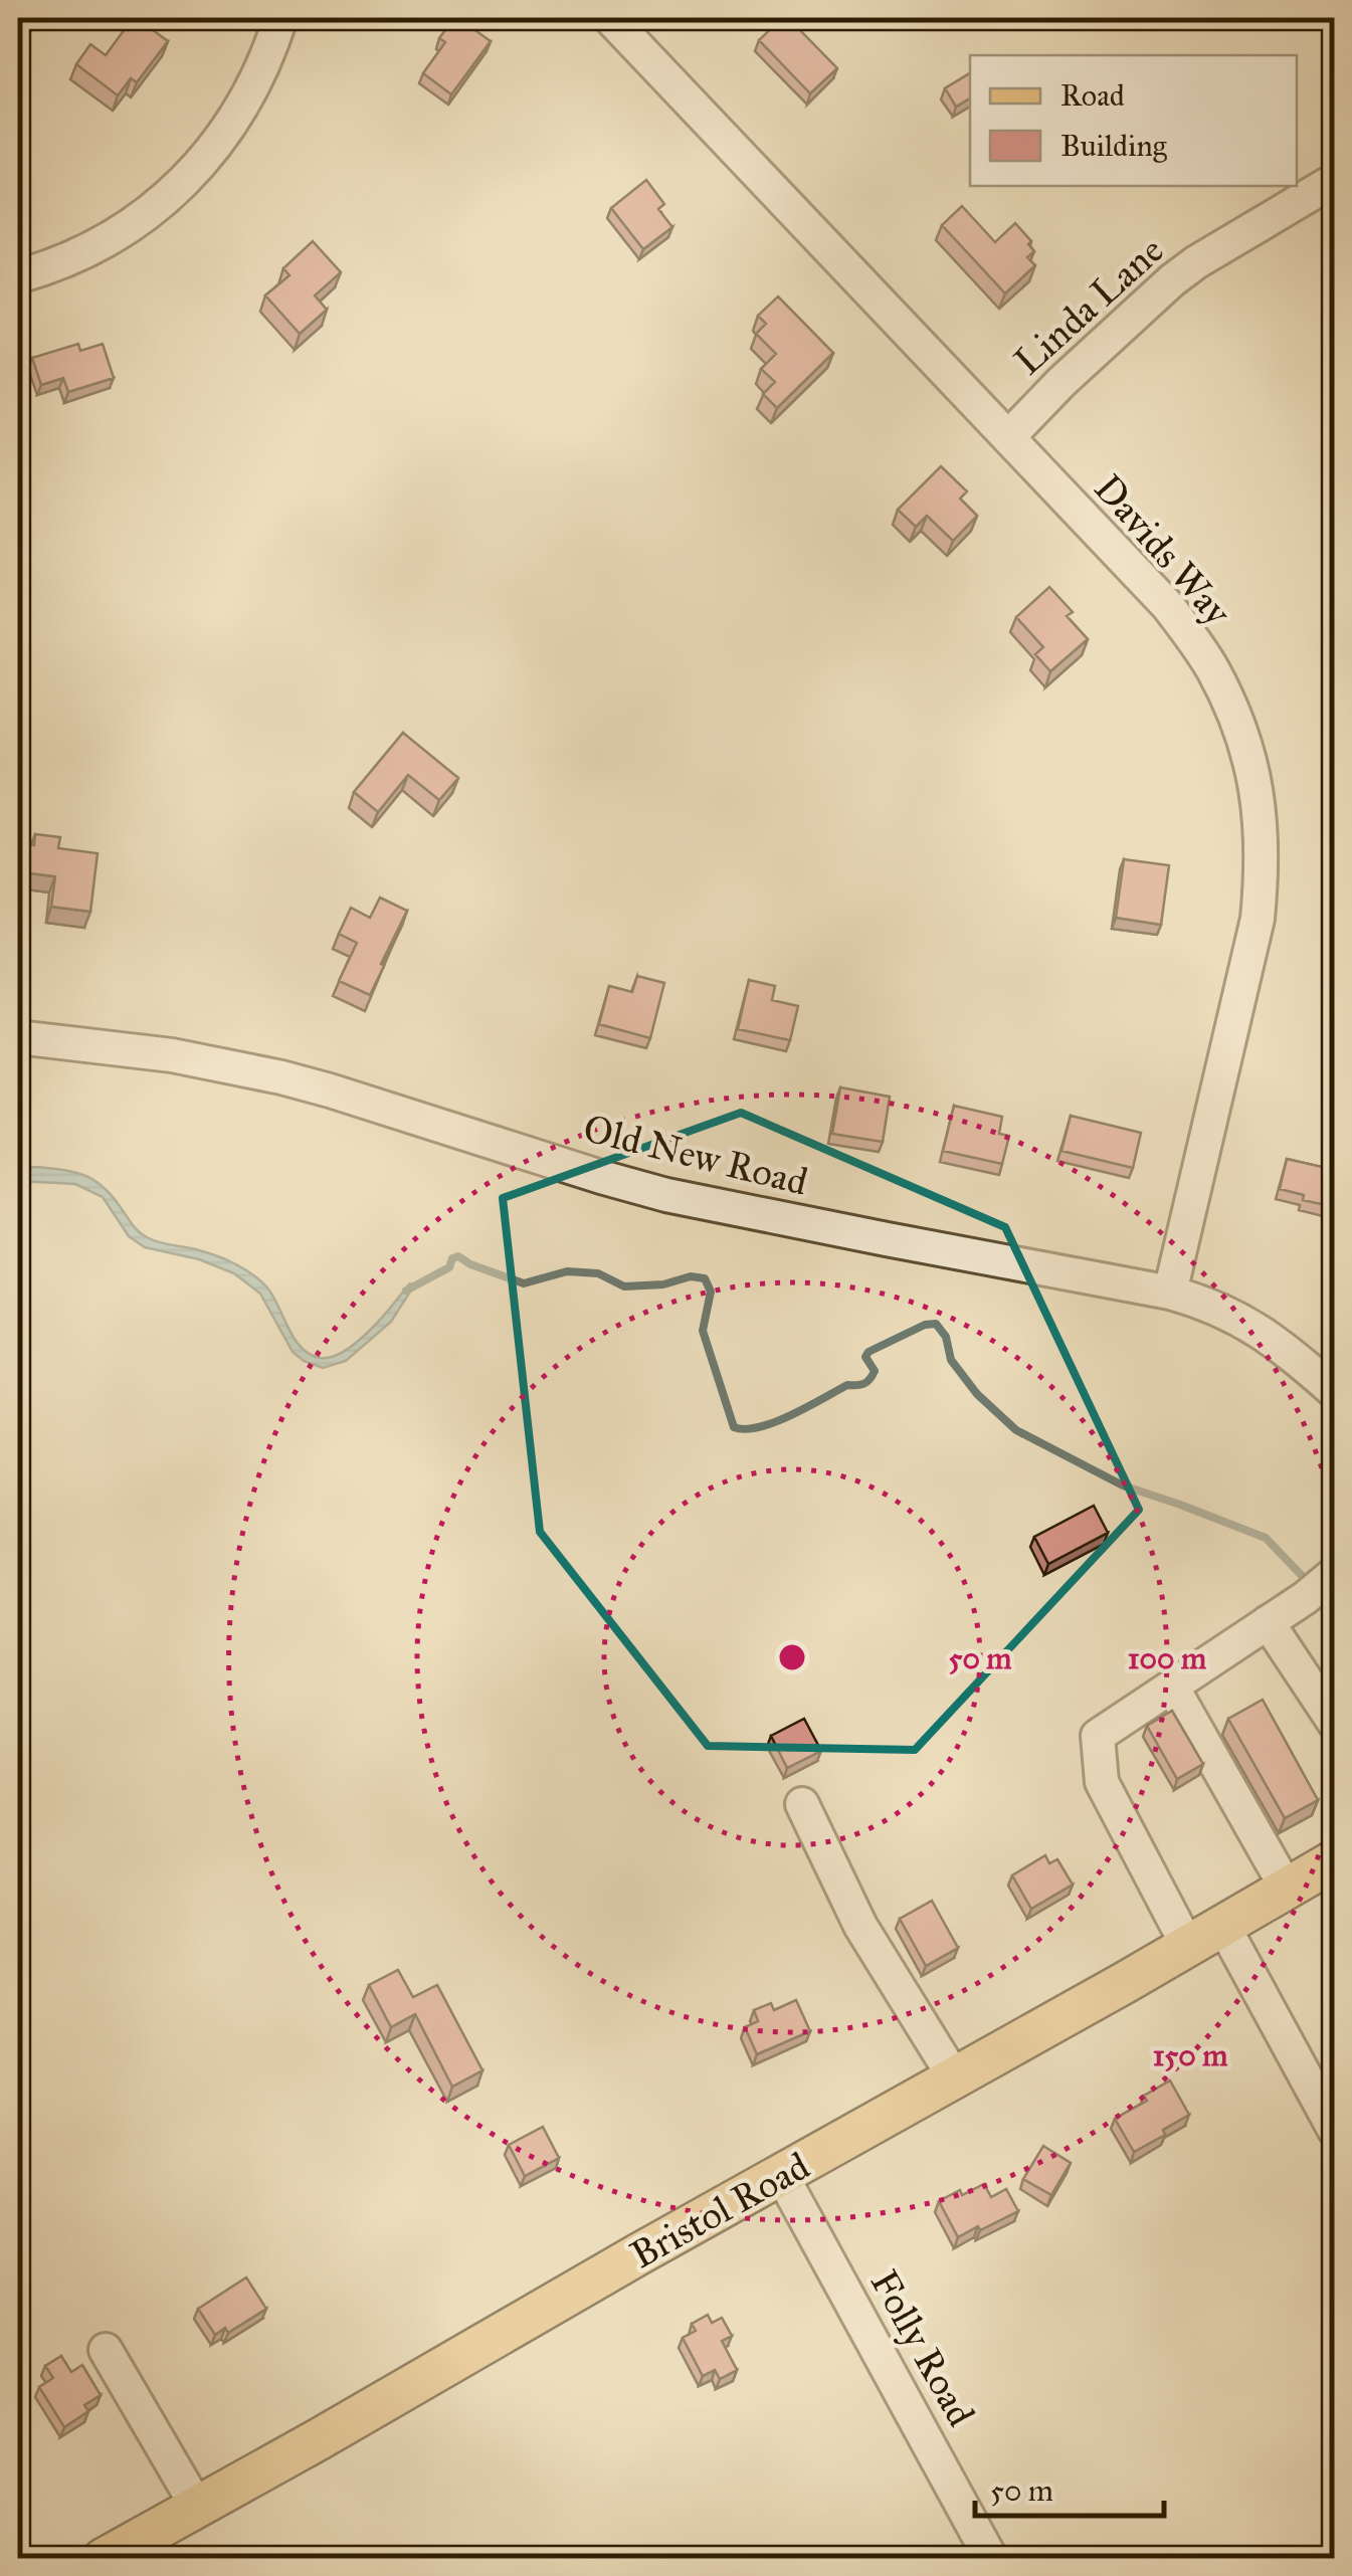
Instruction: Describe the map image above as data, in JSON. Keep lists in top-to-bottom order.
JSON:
{
  "streets": {
    "main road": ["Bristol Road"],
    "street": [
      "Linda Lane",
      "Davids Way",
      "Old New Road",
      "Folly Road"
    ]
  },
  "crossings": [
    ["Linda Lane", "Davids Way"],
    ["Davids Way", "Old New Road"],
    ["Bristol Road", "Folly Road"]
  ],
  "legend": ["Road", "Building"],
  "scale_bar": "50 m",
  "rings": ["50 m", "100 m", "150 m"]
}
